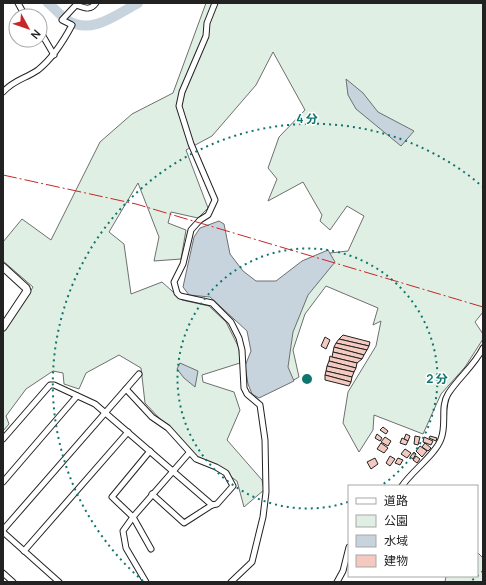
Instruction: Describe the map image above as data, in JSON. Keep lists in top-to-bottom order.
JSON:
{
  "legend": [
    "道路",
    "公園",
    "水域",
    "建物"
  ],
  "north": "bottom right",
  "rings": ["4 分", "2 分"]
}
